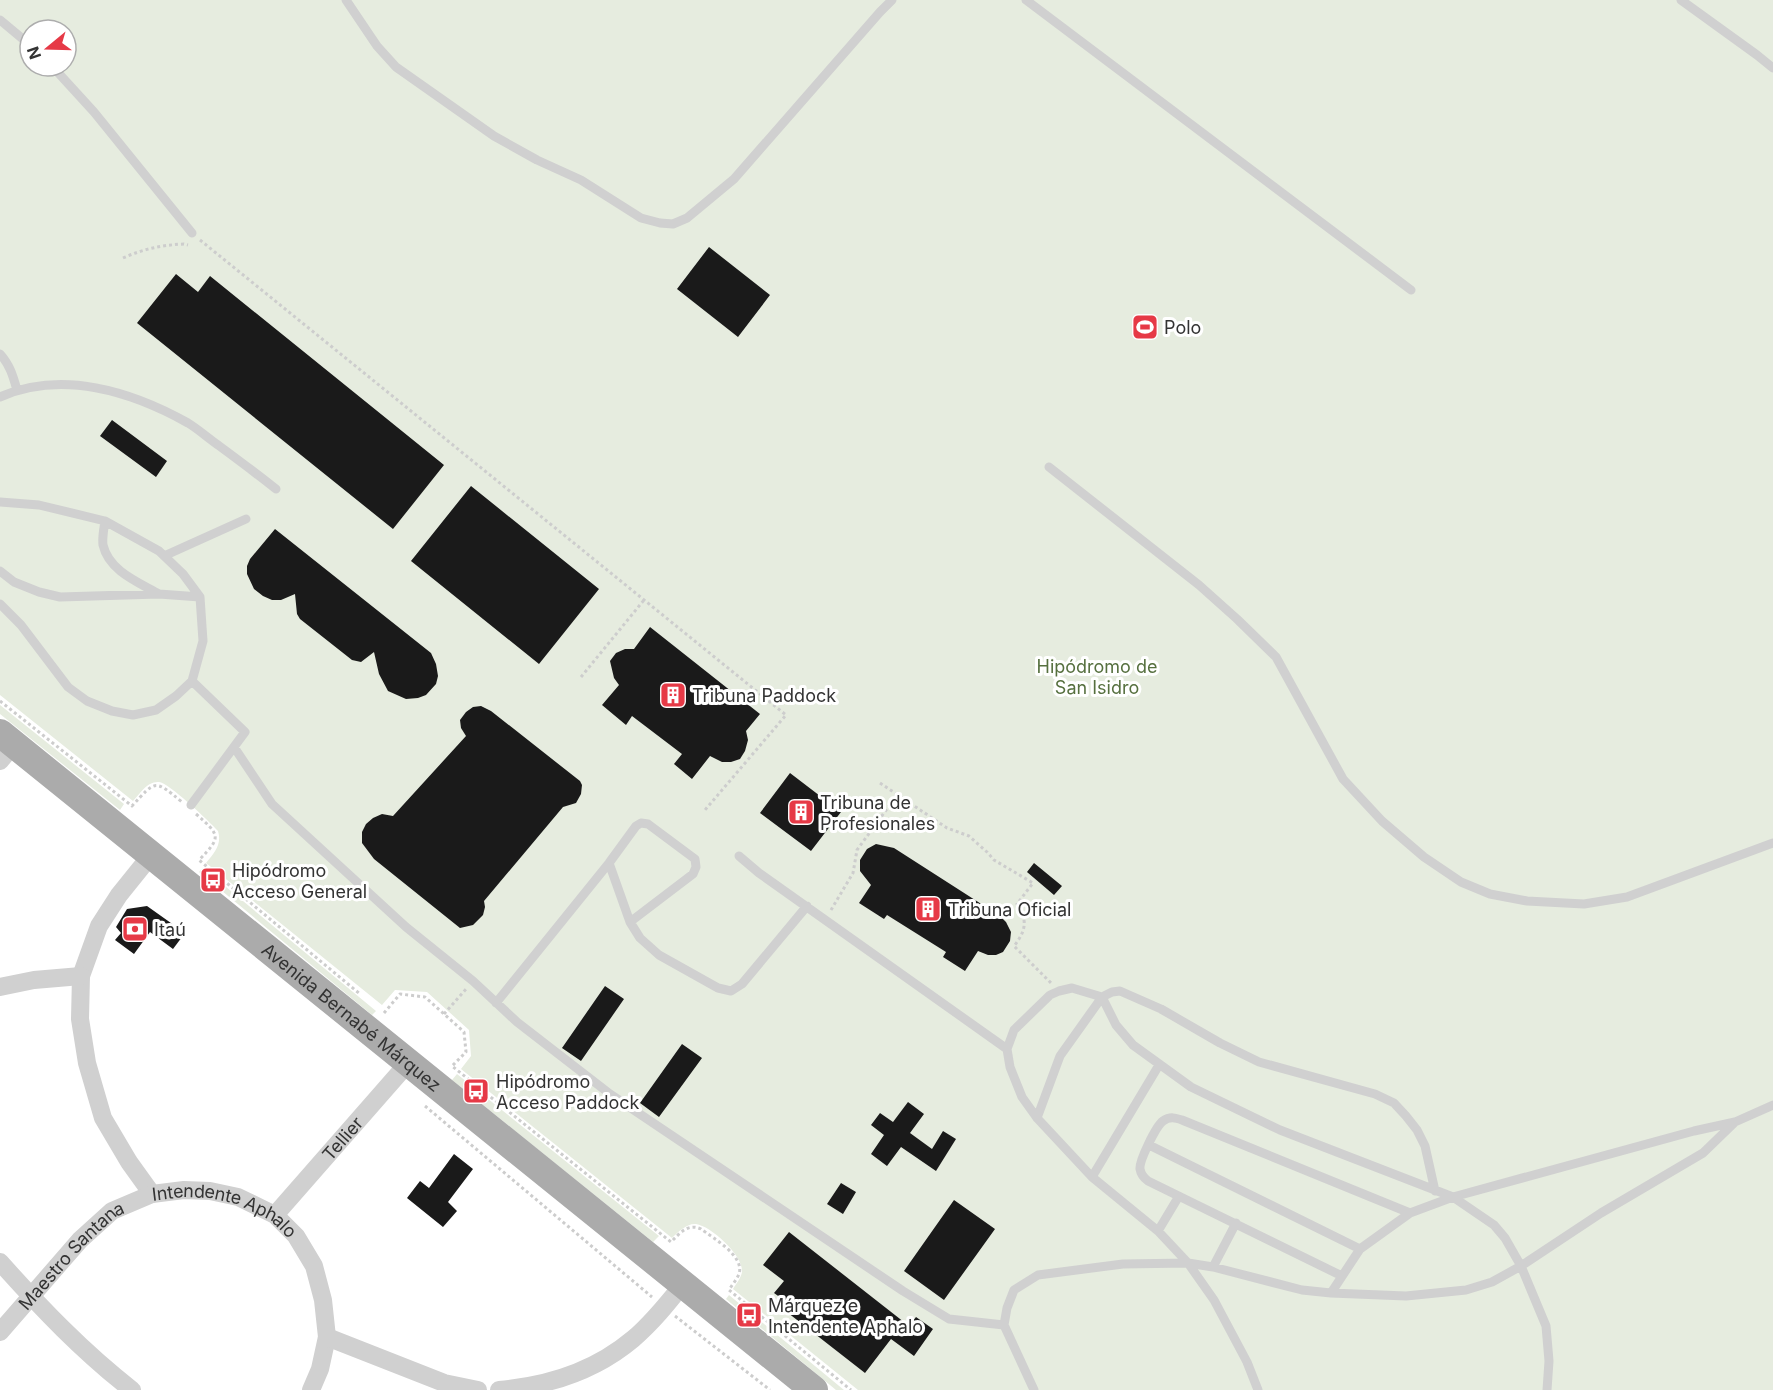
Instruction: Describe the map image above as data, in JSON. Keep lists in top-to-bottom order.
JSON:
{
  "streets": {
    "main road": ["Avenida Bernabé Márquez"],
    "street": ["Tellier", "Intendente Aphalo", "Maestro Santana"]
  },
  "crossings": [
    ["Avenida Bernabé Márquez", "Tellier"],
    ["Avenida Bernabé Márquez", "Intendente Aphalo"],
    ["Tellier", "Intendente Aphalo"],
    ["Intendente Aphalo", "Maestro Santana"]
  ],
  "parks": ["Hipódromo de San Isidro"],
  "places": {
    "sports": ["Polo"],
    "building": ["Tribuna Paddock", "Tribuna de Profesionales", "Tribuna Oficial"],
    "bus stop": ["Hipódromo Acceso General", "Hipódromo Acceso Paddock", "Márquez e Intendente Aphalo"],
    "bank": ["Itaú"]
  },
  "north": "left"
}
